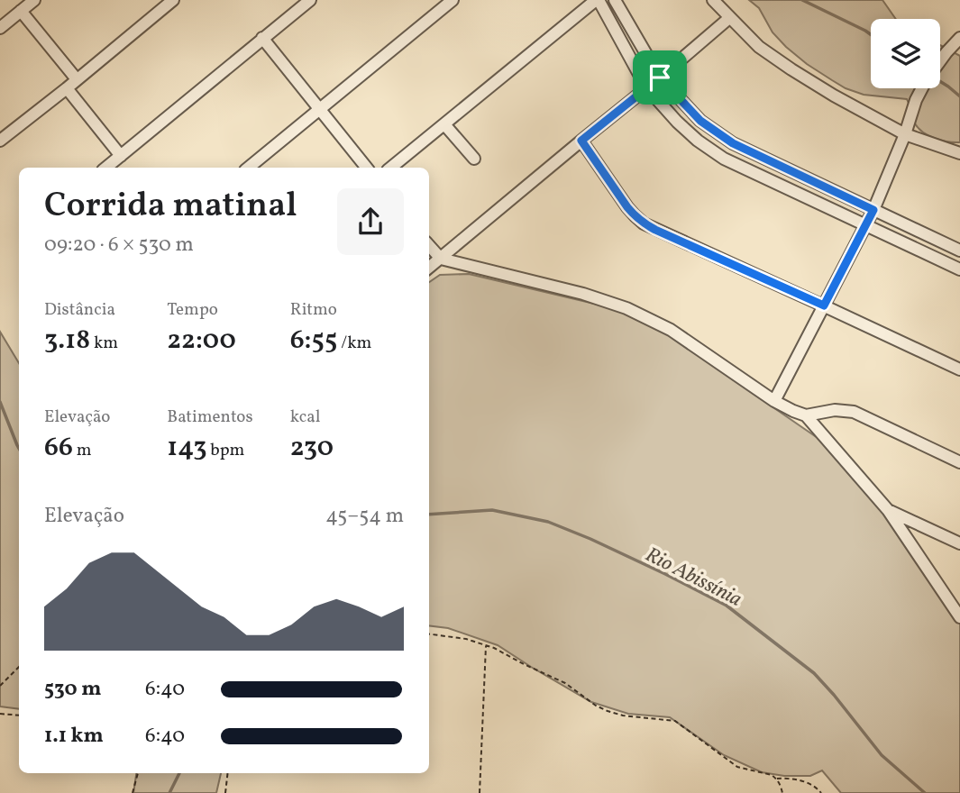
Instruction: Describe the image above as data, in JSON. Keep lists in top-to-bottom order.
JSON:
{
  "water": ["Rio Abissínia"],
  "page": {
    "heading": ["Corrida matinal", "09:20 · 6 × 530 m"],
    "stats": [
      ["Distância", "3.18 km"],
      ["Tempo", "22:00"],
      ["Ritmo", "6:55 /km"],
      ["Elevação", "66 m"],
      ["Batimentos", "143 bpm"],
      ["kcal", "230"]
    ],
    "chart": ["Elevação", "45–54 m"],
    "list": [
      {
        "name": "530 m",
        "note": "6:40"
      },
      {
        "name": "1.1 km",
        "note": "6:40"
      }
    ]
  }
}
